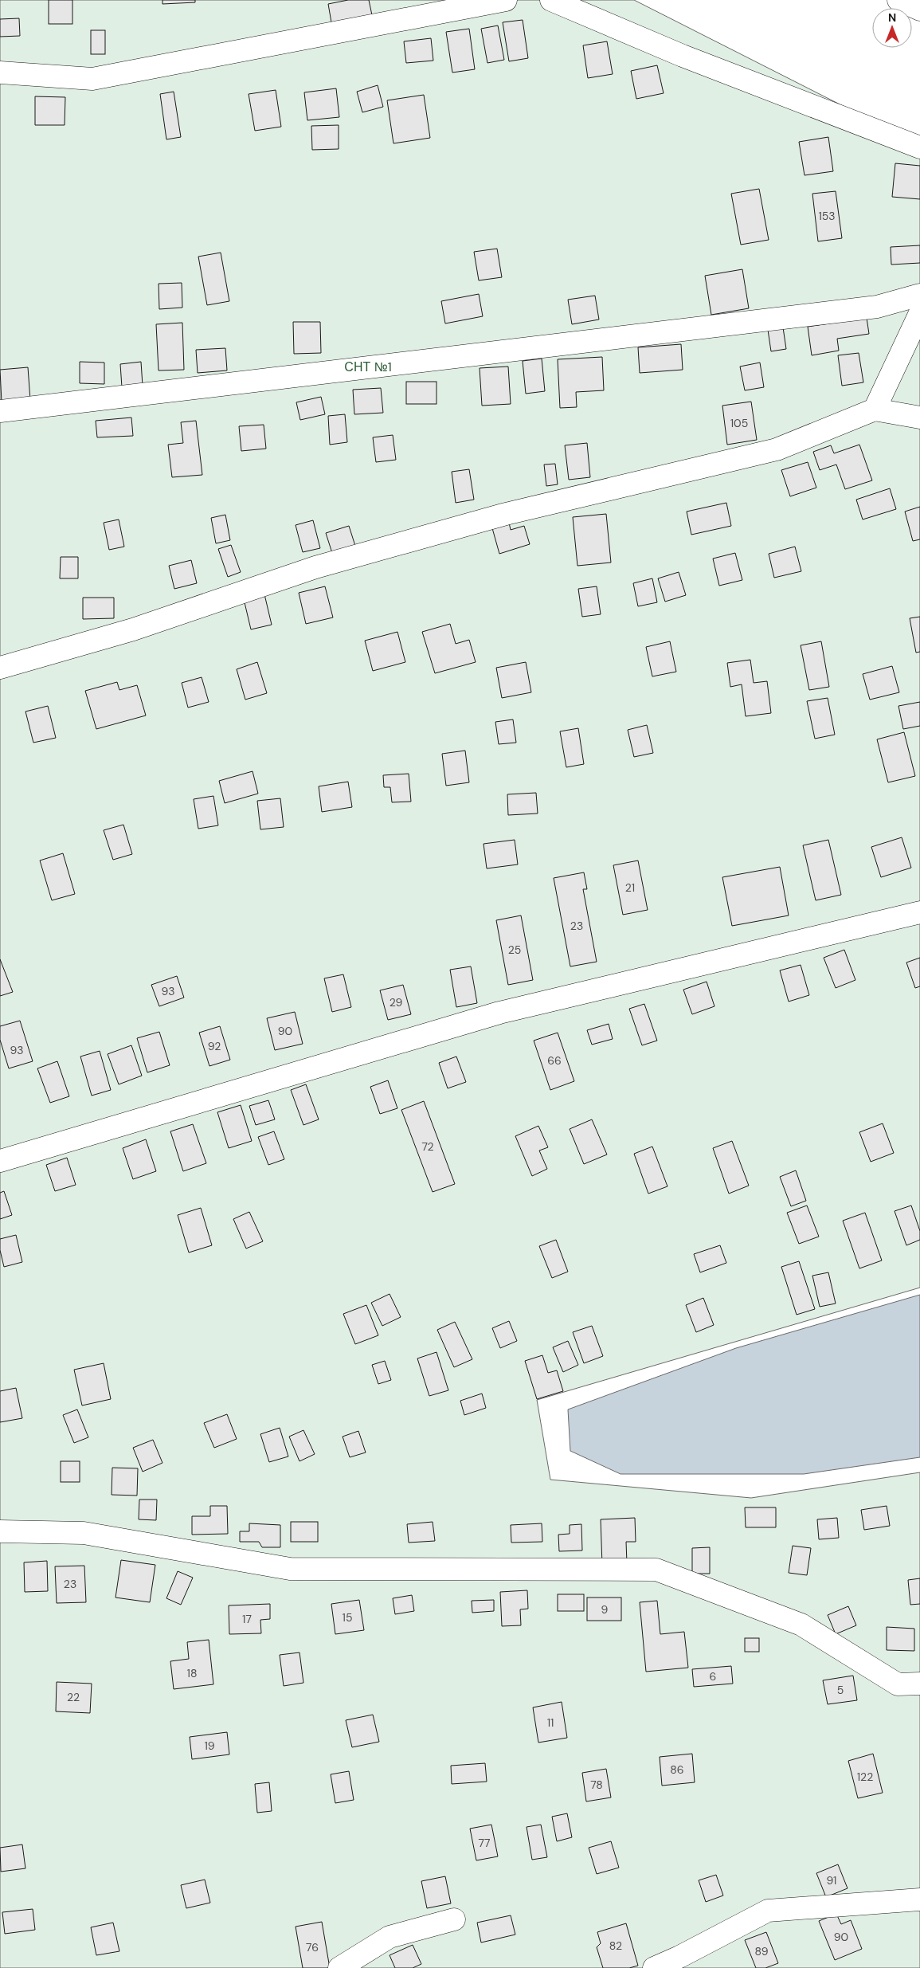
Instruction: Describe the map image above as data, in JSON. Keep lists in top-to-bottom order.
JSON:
{
  "parks": ["СНТ №1"],
  "house_numbers": [
    "153",
    "105",
    "21",
    "23",
    "25",
    "93",
    "29",
    "90",
    "92",
    "93",
    "66",
    "72",
    "23",
    "9",
    "15",
    "17",
    "18",
    "6",
    "5",
    "22",
    "11",
    "19",
    "86",
    "122",
    "78",
    "77",
    "91",
    "90",
    "82",
    "76",
    "89"
  ],
  "north": "top"
}
